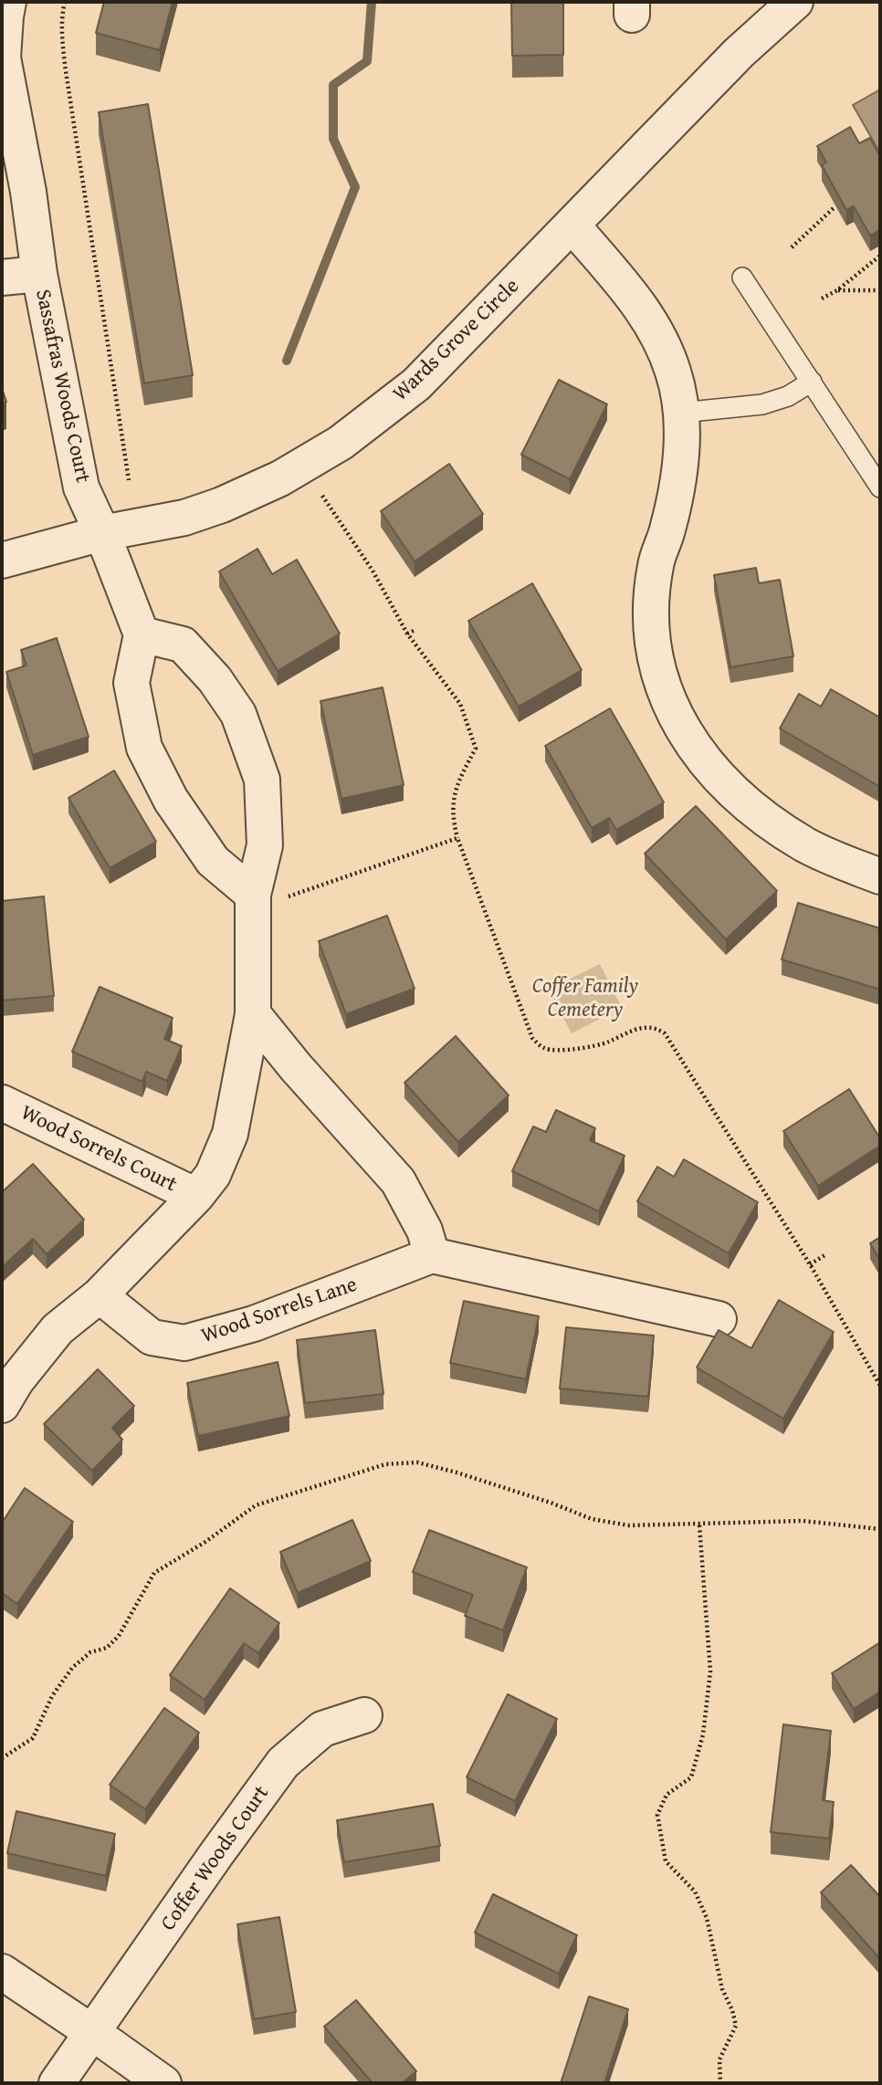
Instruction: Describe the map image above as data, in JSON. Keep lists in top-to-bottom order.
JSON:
{
  "streets": {
    "street": [
      "Wards Grove Circle",
      "Sassafras Woods Court",
      "Wood Sorrels Court",
      "Wood Sorrels Lane",
      "Coffer Woods Court"
    ]
  },
  "crossings": [
    ["Wards Grove Circle", "Sassafras Woods Court"]
  ],
  "parks": ["Coffer Family Cemetery"]
}
